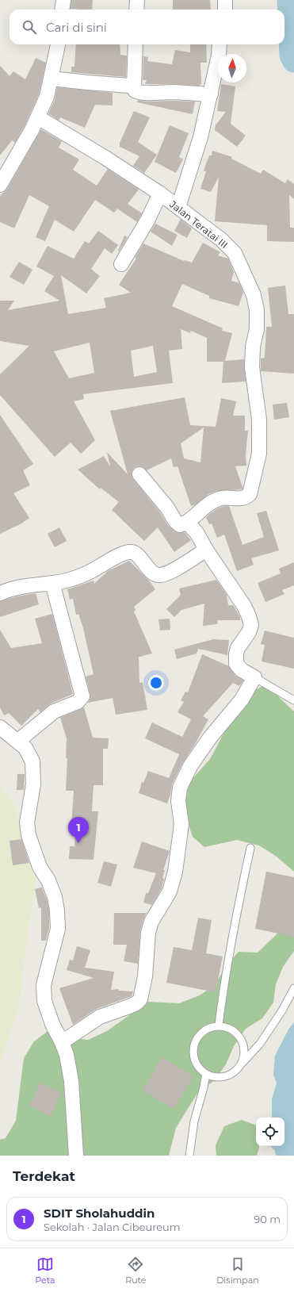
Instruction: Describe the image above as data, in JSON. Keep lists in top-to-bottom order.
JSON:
{
  "streets": {
    "street": ["Jalan Teratai III"]
  },
  "north": "top",
  "page": {
    "search": "Cari di sini",
    "pins": "1",
    "heading": "Terdekat",
    "list": [
      {
        "mark": "1",
        "name": "SDIT Sholahuddin",
        "note": "Sekolah · Jalan Cibeureum",
        "value": "90 m"
      }
    ],
    "nav": ["Peta", "Rute", "Disimpan"]
  }
}
